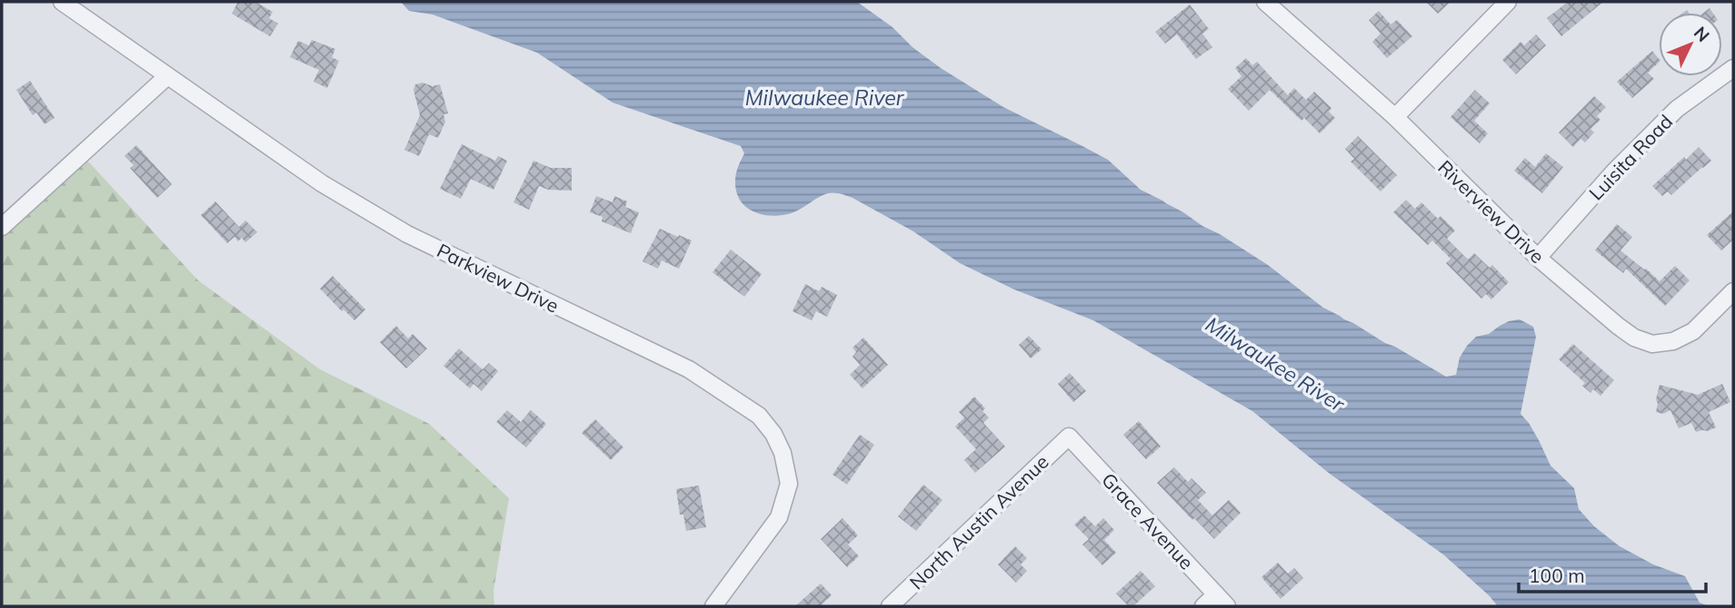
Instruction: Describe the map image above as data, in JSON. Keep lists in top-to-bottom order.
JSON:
{
  "streets": {
    "street": [
      "Luisita Road",
      "Riverview Drive",
      "Parkview Drive",
      "Grace Avenue",
      "North Austin Avenue"
    ]
  },
  "crossings": [
    ["Luisita Road", "Riverview Drive"],
    ["Grace Avenue", "North Austin Avenue"]
  ],
  "water": ["Milwaukee River"],
  "scale_bar": "100 m",
  "north": "top right"
}
